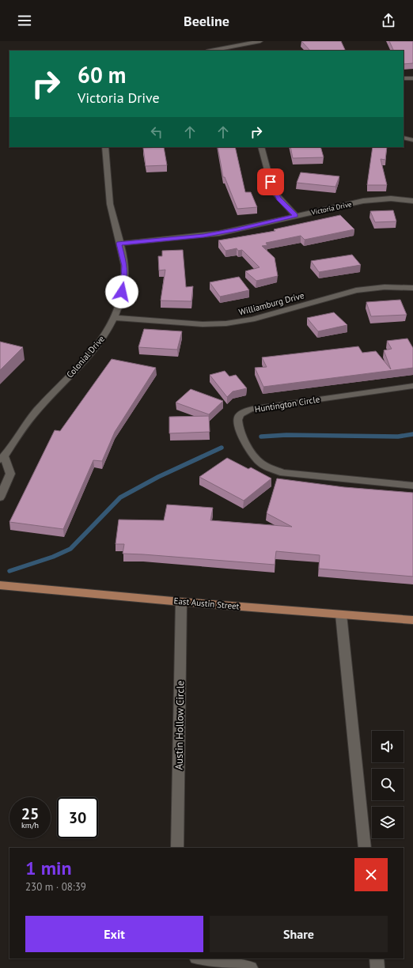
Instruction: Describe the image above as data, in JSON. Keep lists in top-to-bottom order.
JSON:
{
  "streets": {
    "main road": ["East Austin Street"],
    "street": [
      "Victoria Drive",
      "Williamburg Drive",
      "Colonial Drive",
      "Huntington Circle",
      "Austin Hollow Circle"
    ]
  },
  "crossings": [
    ["Victoria Drive", "Colonial Drive"],
    ["Williamburg Drive", "Colonial Drive"],
    ["East Austin Street", "Austin Hollow Circle"]
  ],
  "page": {
    "header": "Beeline",
    "turn": ["60 m", "Victoria Drive"],
    "speed": "25 km/h",
    "limit": "30",
    "heading": ["1 min", "230 m · 08:39"],
    "buttons": ["Exit", "Share"]
  }
}
